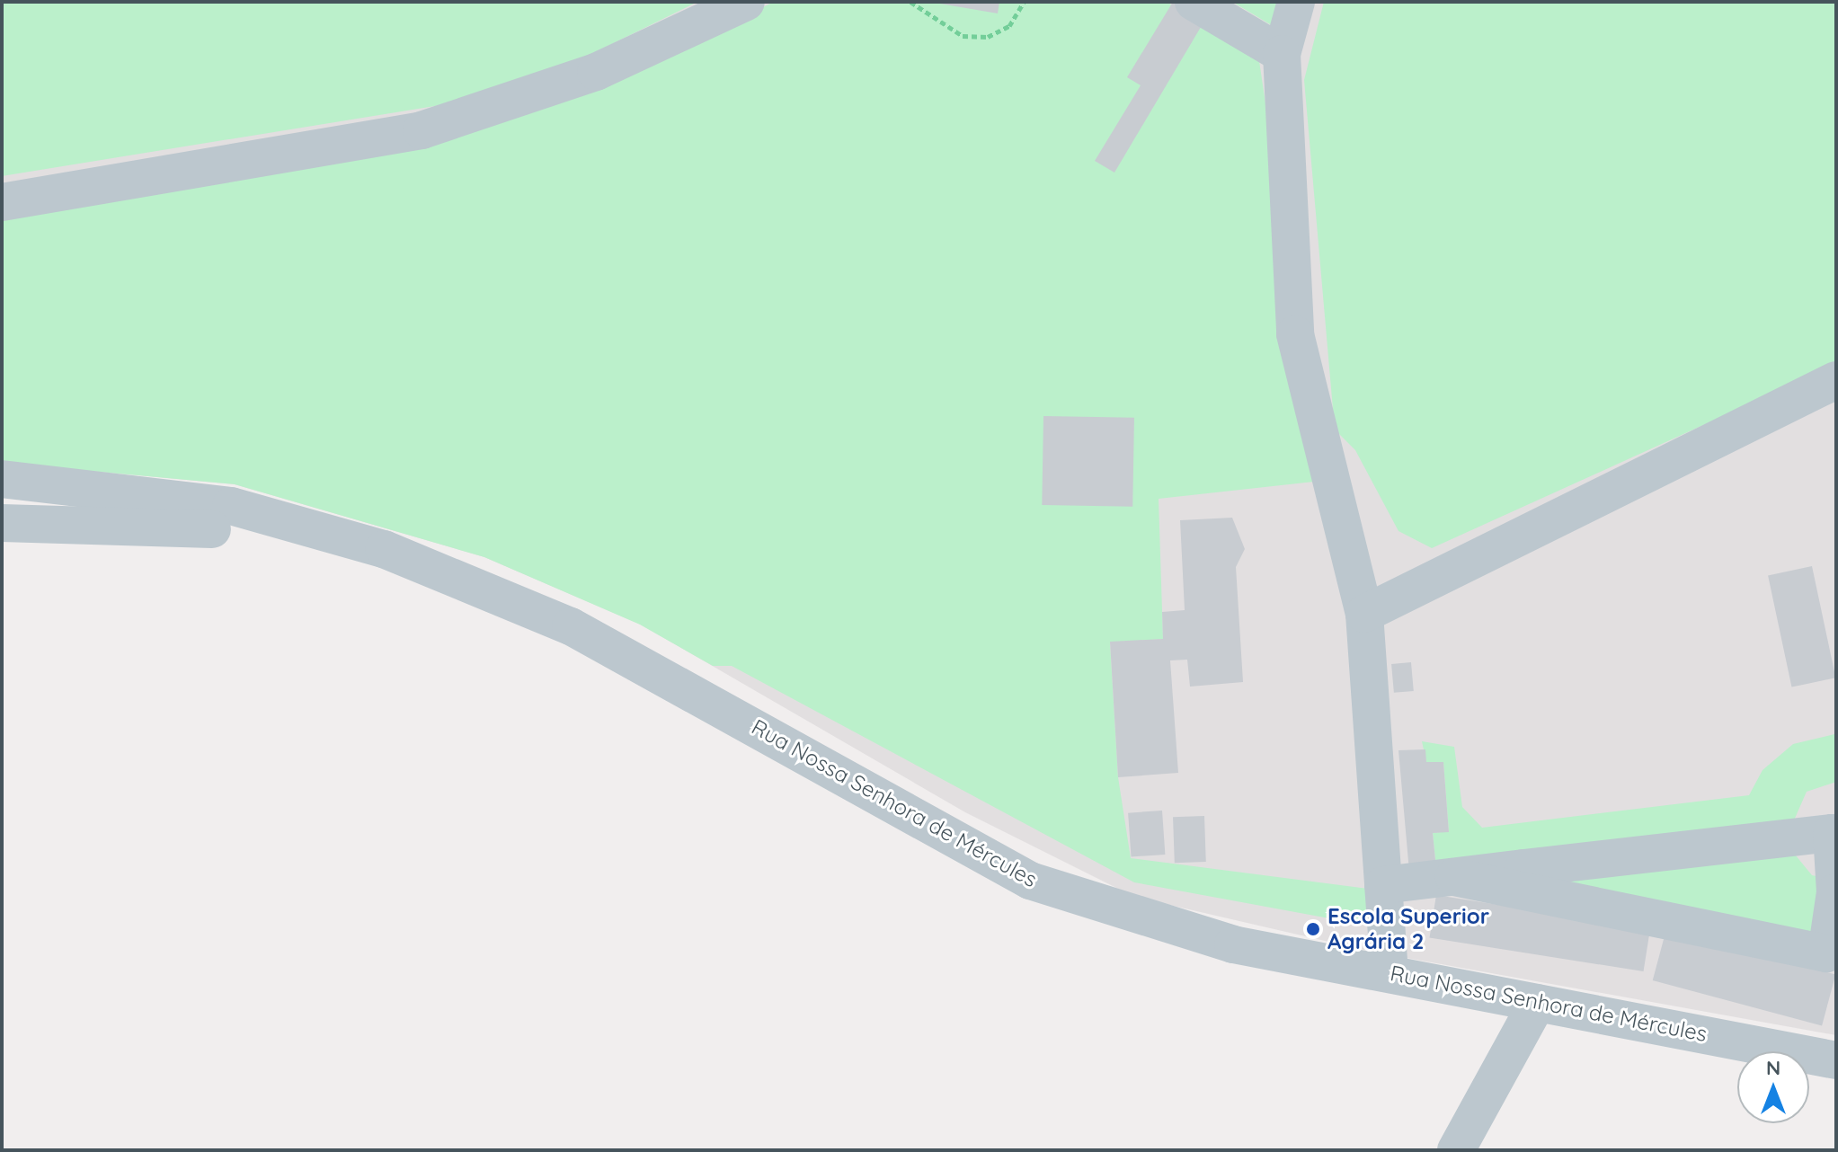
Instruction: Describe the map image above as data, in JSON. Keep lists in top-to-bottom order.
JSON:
{
  "streets": {
    "street": ["Rua Nossa Senhora de Mércules"]
  },
  "places": ["Escola Superior Agrária 2"],
  "north": "top"
}
